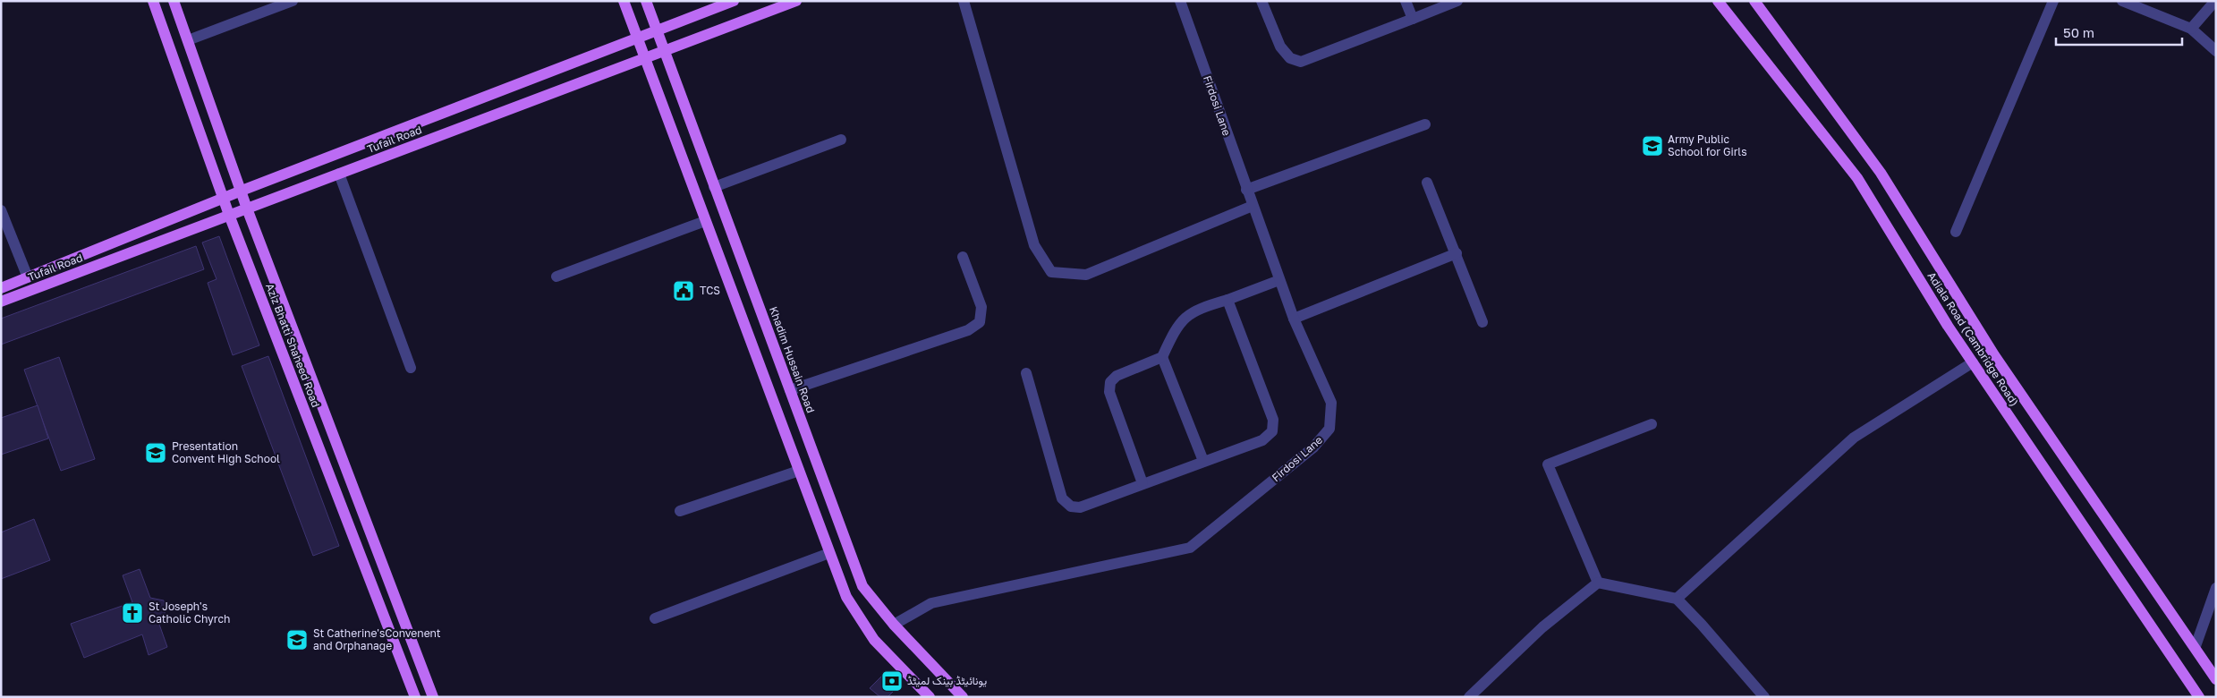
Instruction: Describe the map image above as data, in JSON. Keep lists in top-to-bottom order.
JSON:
{
  "streets": {
    "main road": [
      "Tufail Road",
      "Adiala Road (Cambridge Road)",
      "Aziz Bhatti Shaheed Road",
      "Khadim Hussain Road"
    ],
    "street": ["Firdosi Lane"]
  },
  "crossings": [
    ["Firdosi Lane", "Khadim Hussain Road"],
    ["Tufail Road", "Aziz Bhatti Shaheed Road"],
    ["Tufail Road", "Khadim Hussain Road"]
  ],
  "places": {
    "school or university": ["Army Public School for Girls", "Presentation Convent High School", "St Catherine'sConvenent and Orphanage"],
    "public building": ["TCS"],
    "church": ["St Joseph's Catholic Chyrch"],
    "bank": ["یونائیٹڈ بینک لمیٹڈ"]
  },
  "scale_bar": "50 m"
}
